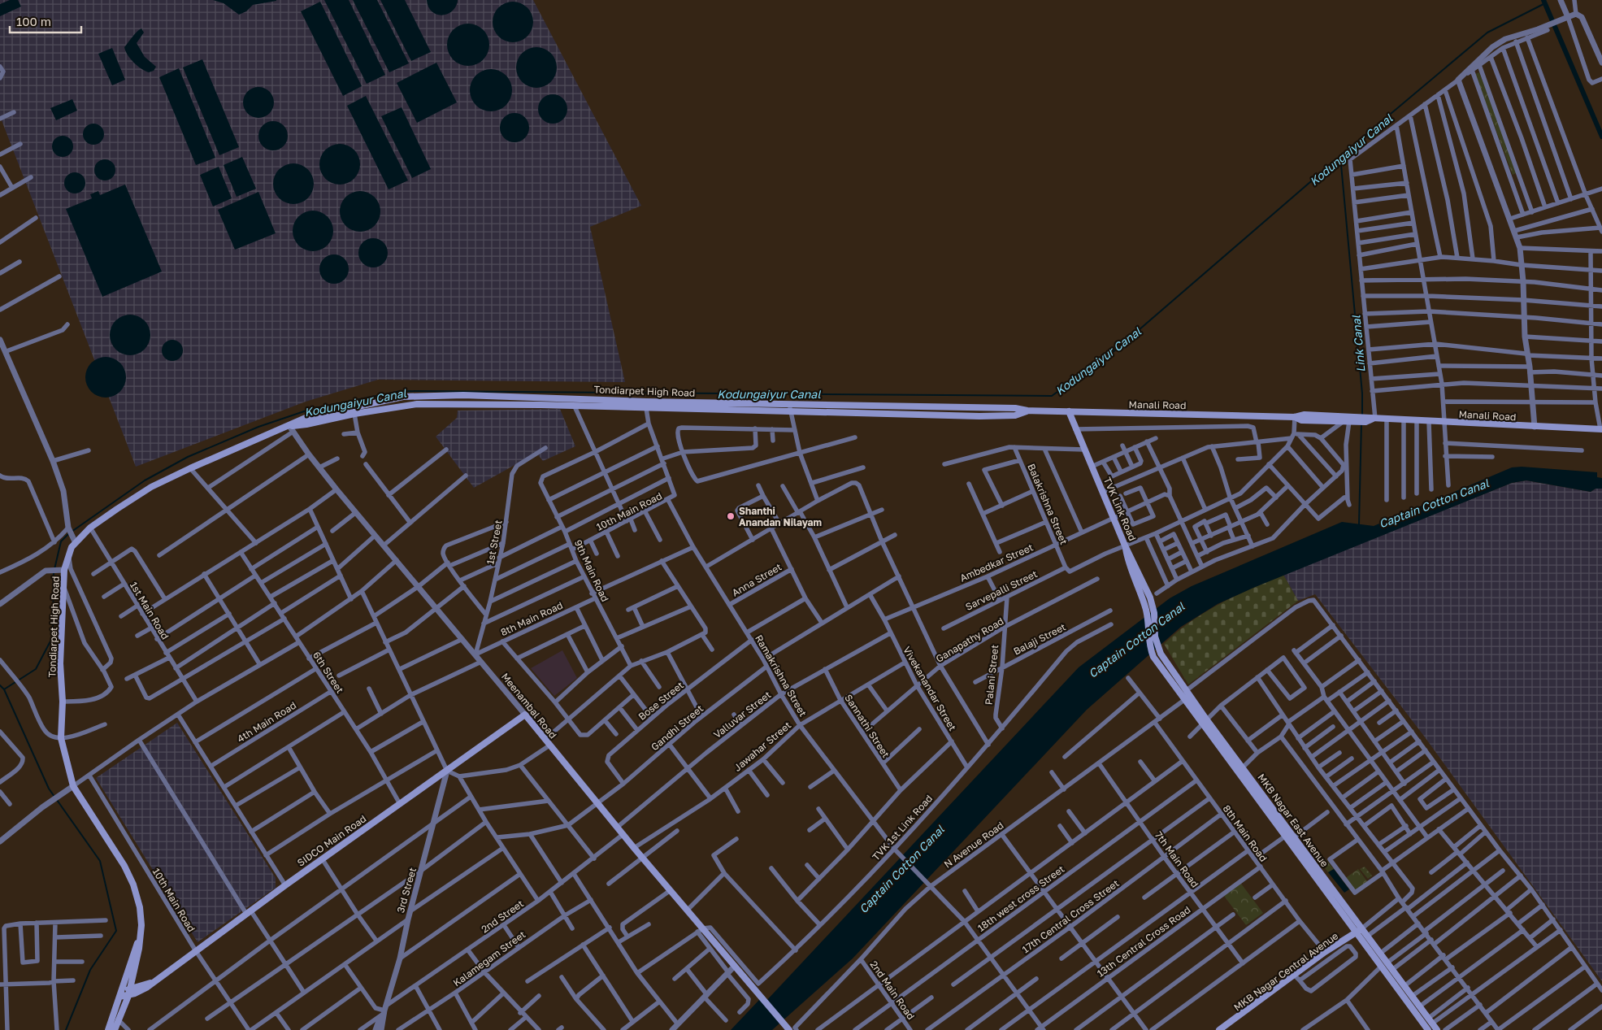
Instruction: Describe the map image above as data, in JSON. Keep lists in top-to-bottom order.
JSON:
{
  "streets": {
    "main road": [
      "Tondiarpet High Road",
      "Manali Road",
      "TVK Link Road",
      "Meenambal Road",
      "MKB Nagar East Avenue",
      "SIDCO Main Road",
      "MKB Nagar Central Avenue"
    ],
    "street": [
      "Balakrishna Street",
      "10th Main Road",
      "1st Street",
      "Ambedkar Street",
      "9th Main Road",
      "Anna Street",
      "Sarvepalli Street",
      "1st Main Road",
      "8th Main Road",
      "Balaji Street",
      "Ganapathy Road",
      "6th Street",
      "Palani Street",
      "Ramakrishna Street",
      "Vivekanandar Street",
      "Bose Street",
      "Valluvar Street",
      "4th Main Road",
      "Sannathi Street",
      "Gandhi Street",
      "Jawahar Street",
      "TVK 1st Link Road",
      "N Avenue Road",
      "7th Main Road",
      "3rd Street",
      "18th west cross Street",
      "2nd Street",
      "17th Central Cross Street",
      "13th Central Cross Road",
      "Kalamegam Street",
      "2nd Main Road"
    ]
  },
  "crossings": [
    ["Tondiarpet High Road", "Manali Road"],
    ["Tondiarpet High Road", "TVK Link Road"],
    ["Tondiarpet High Road", "10th Main Road"],
    ["Tondiarpet High Road", "1st Main Road"],
    ["Tondiarpet High Road", "Meenambal Road"],
    ["Tondiarpet High Road", "SIDCO Main Road"],
    ["Manali Road", "TVK Link Road"],
    ["Balakrishna Street", "Ambedkar Street"],
    ["Balakrishna Street", "Sarvepalli Street"],
    ["TVK Link Road", "Ambedkar Street"],
    ["TVK Link Road", "MKB Nagar East Avenue"],
    ["10th Main Road", "9th Main Road"],
    ["10th Main Road", "Ramakrishna Street"],
    ["10th Main Road", "SIDCO Main Road"],
    ["1st Street", "8th Main Road"],
    ["1st Street", "Meenambal Road"],
    ["Ambedkar Street", "Vivekanandar Street"],
    ["9th Main Road", "8th Main Road"],
    ["Anna Street", "Ramakrishna Street"],
    ["Sarvepalli Street", "Palani Street"],
    ["8th Main Road", "Ramakrishna Street"],
    ["8th Main Road", "Meenambal Road"],
    ["8th Main Road", "N Avenue Road"],
    ["8th Main Road", "18th west cross Street"],
    ["8th Main Road", "17th Central Cross Street"],
    ["8th Main Road", "13th Central Cross Road"],
    ["8th Main Road", "MKB Nagar Central Avenue"],
    ["Balaji Street", "Palani Street"],
    ["Ganapathy Road", "Palani Street"],
    ["Ganapathy Road", "Vivekanandar Street"],
    ["Ganapathy Road", "Sannathi Street"],
    ["6th Street", "4th Main Road"],
    ["6th Street", "SIDCO Main Road"],
    ["Palani Street", "TVK 1st Link Road"],
    ["Ramakrishna Street", "Bose Street"],
    ["Ramakrishna Street", "Valluvar Street"],
    ["Ramakrishna Street", "Gandhi Street"],
    ["Ramakrishna Street", "Jawahar Street"],
    ["Ramakrishna Street", "TVK 1st Link Road"],
    ["Ramakrishna Street", "N Avenue Road"],
    ["Ramakrishna Street", "18th west cross Street"],
    ["Ramakrishna Street", "17th Central Cross Street"],
    ["Ramakrishna Street", "13th Central Cross Road"],
    ["Vivekanandar Street", "Valluvar Street"],
    ["Vivekanandar Street", "Jawahar Street"],
    ["Vivekanandar Street", "TVK 1st Link Road"],
    ["Bose Street", "Gandhi Street"],
    ["Meenambal Road", "Valluvar Street"],
    ["Meenambal Road", "Gandhi Street"],
    ["Meenambal Road", "Jawahar Street"],
    ["Meenambal Road", "TVK 1st Link Road"],
    ["Meenambal Road", "SIDCO Main Road"],
    ["Meenambal Road", "N Avenue Road"],
    ["Meenambal Road", "2nd Street"],
    ["Valluvar Street", "Sannathi Street"],
    ["Sannathi Street", "Jawahar Street"],
    ["MKB Nagar East Avenue", "MKB Nagar Central Avenue"],
    ["SIDCO Main Road", "3rd Street"],
    ["N Avenue Road", "7th Main Road"],
    ["N Avenue Road", "2nd Main Road"],
    ["7th Main Road", "18th west cross Street"],
    ["7th Main Road", "17th Central Cross Street"],
    ["7th Main Road", "13th Central Cross Road"],
    ["3rd Street", "2nd Street"],
    ["18th west cross Street", "2nd Main Road"]
  ],
  "water": ["Kodungaiyur Canal", "Link Canal", "Captain Cotton Canal"],
  "places": ["Shanthi Anandan Nilayam"],
  "scale_bar": "100 m"
}
